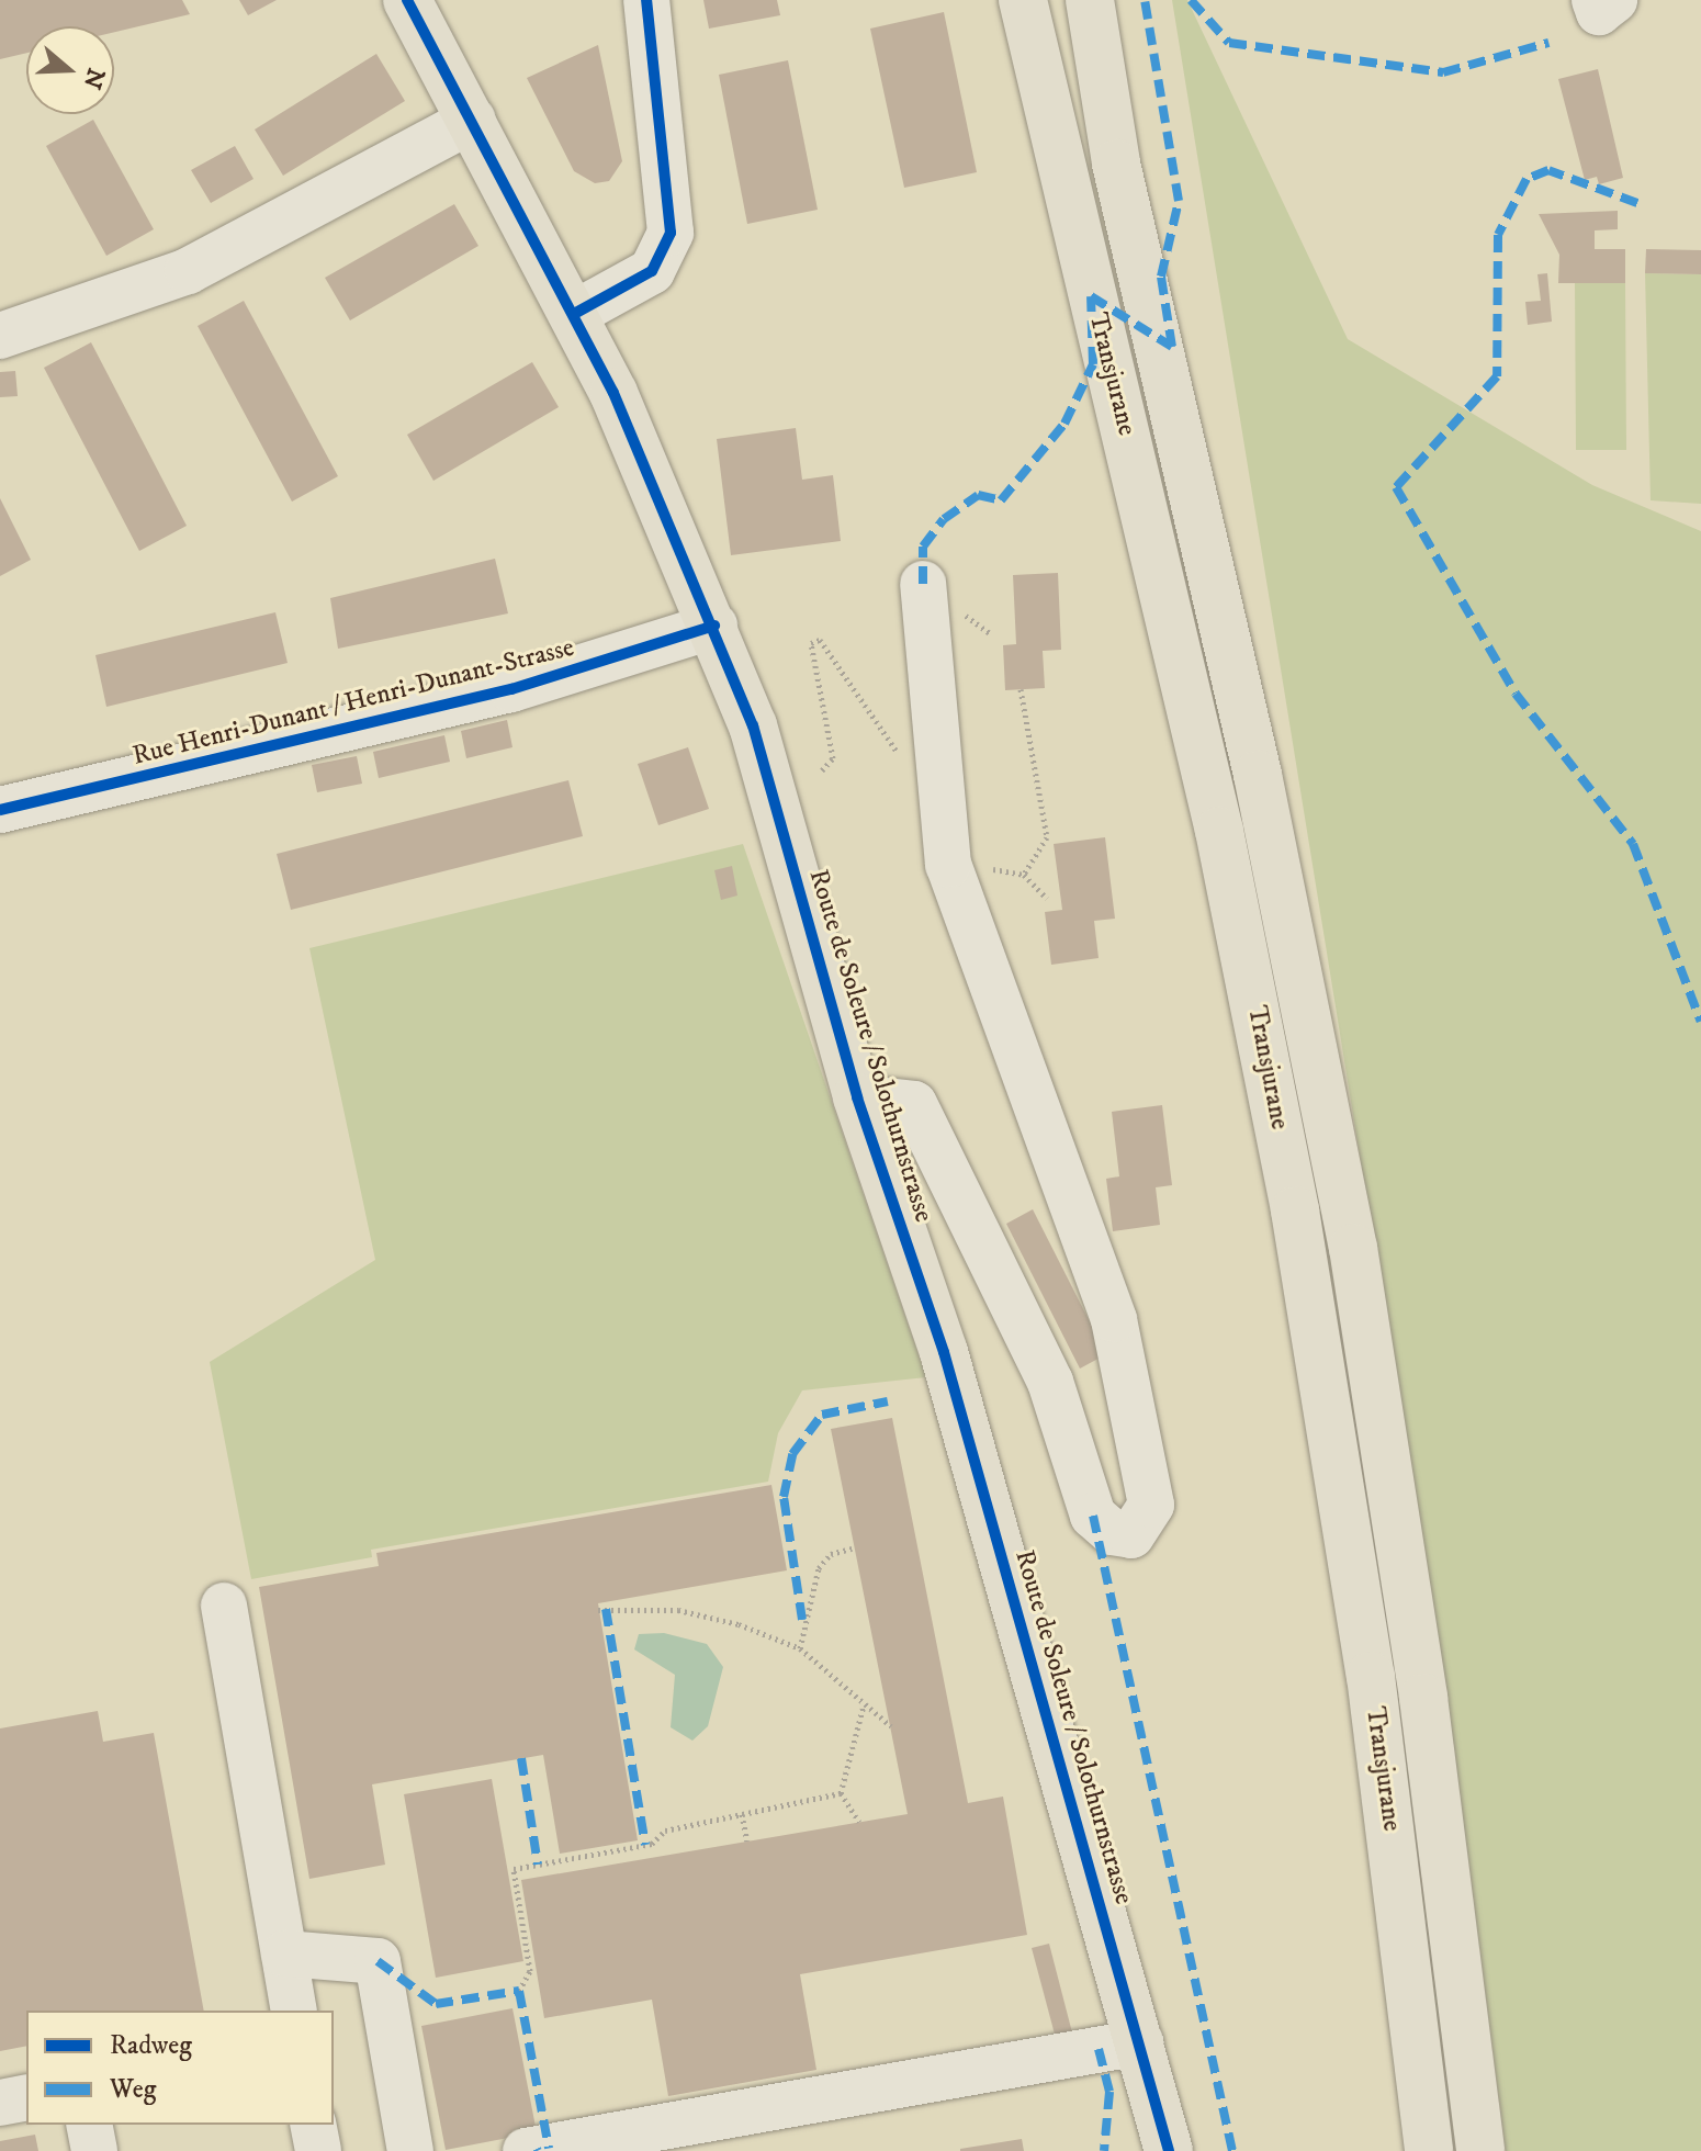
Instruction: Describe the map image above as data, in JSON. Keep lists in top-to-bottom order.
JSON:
{
  "streets": {
    "main road": ["Transjurane", "Route de Soleure / Solothurnstrasse"],
    "street": ["Rue Henri-Dunant / Henri-Dunant-Strasse"]
  },
  "crossings": [
    ["Rue Henri-Dunant / Henri-Dunant-Strasse", "Route de Soleure / Solothurnstrasse"]
  ],
  "legend": ["Radweg", "Weg"],
  "north": "right"
}
